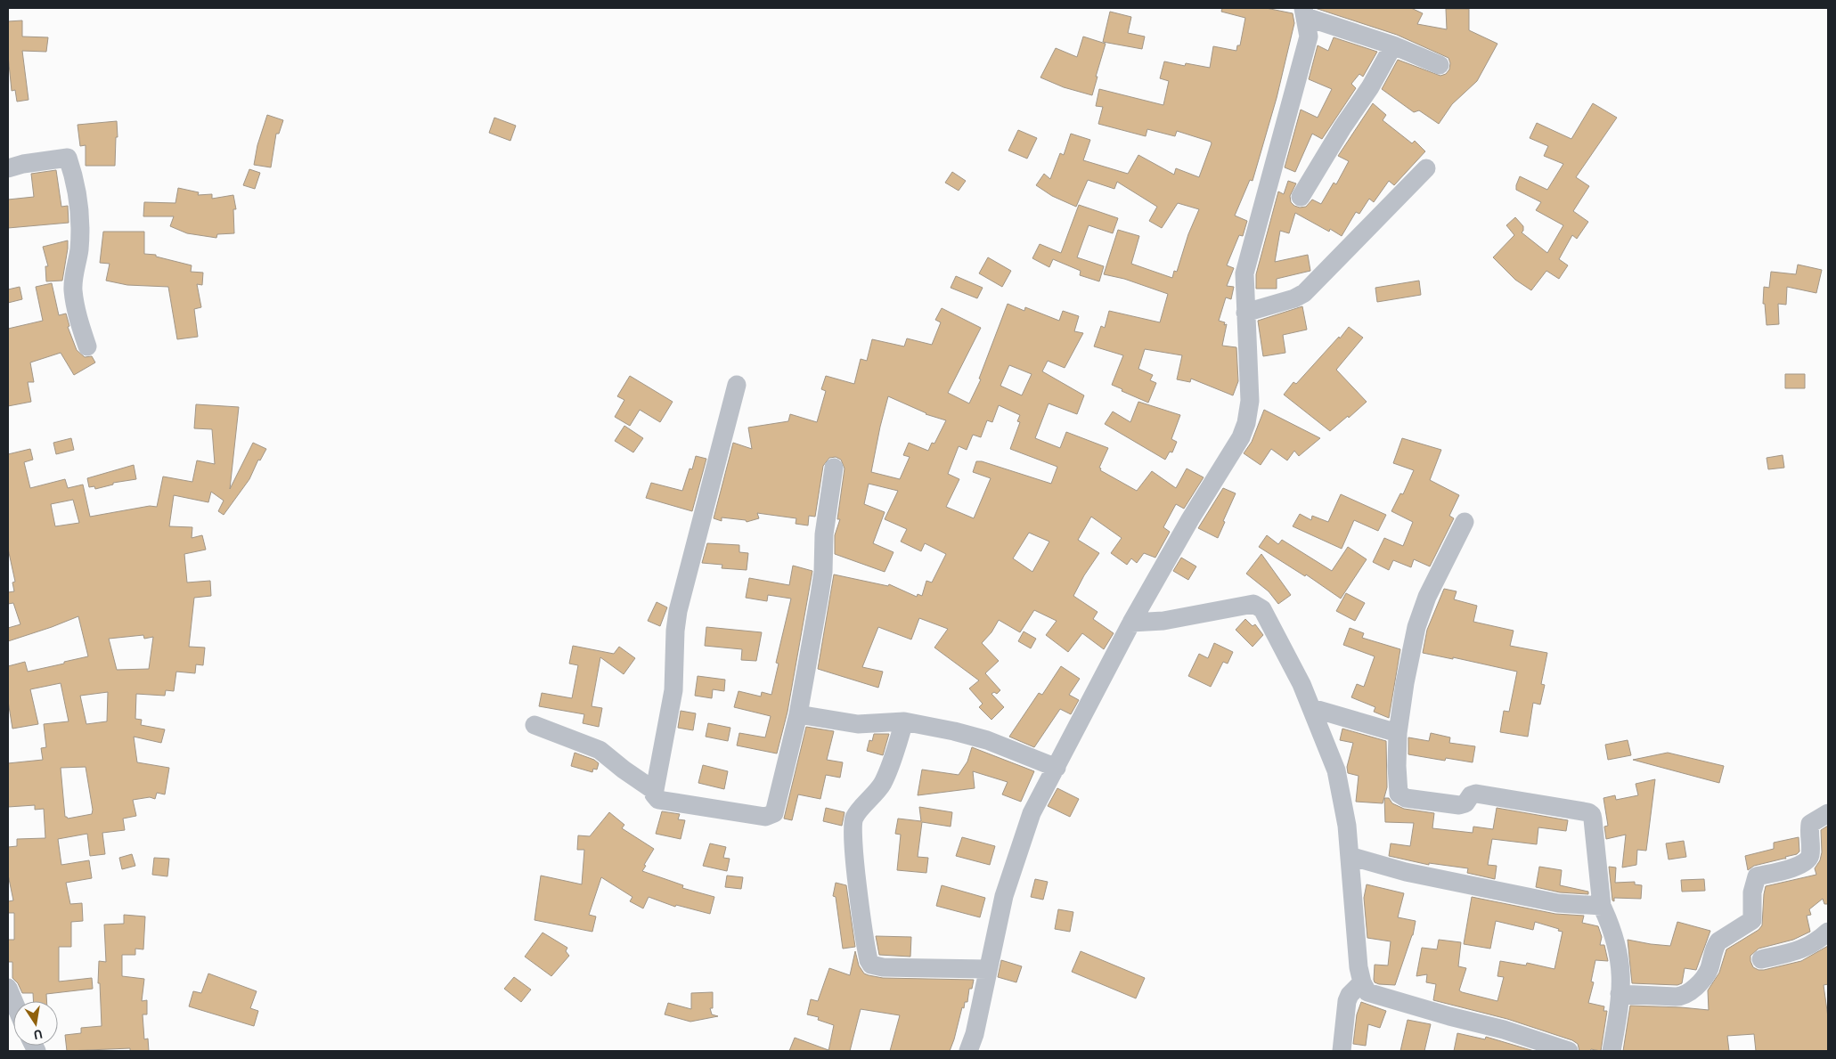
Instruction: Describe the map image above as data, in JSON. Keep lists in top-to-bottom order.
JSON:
{
  "north": "bottom"
}
